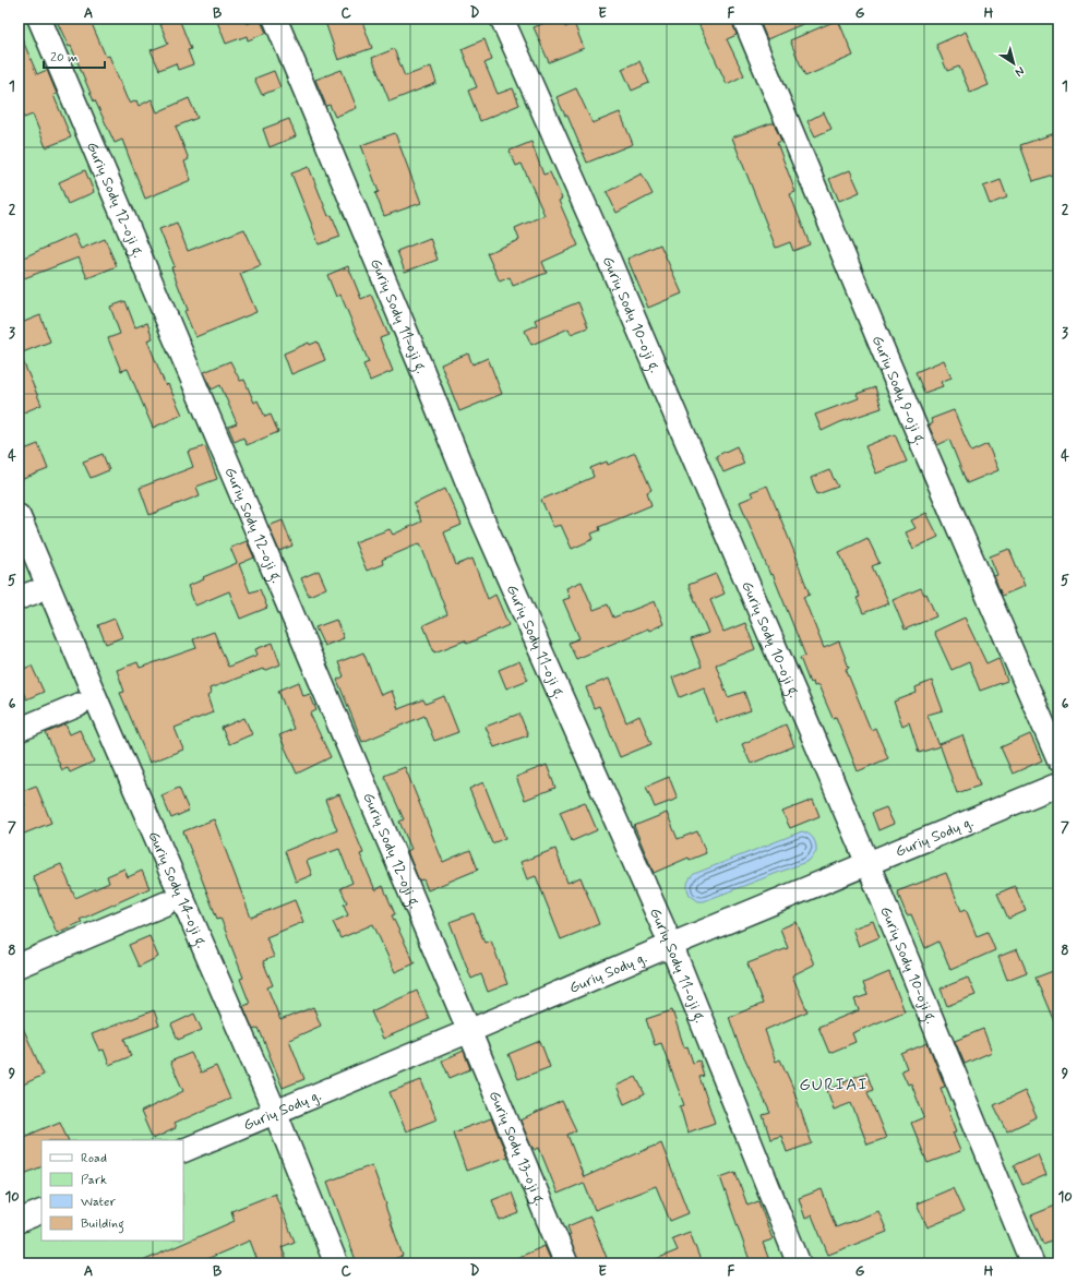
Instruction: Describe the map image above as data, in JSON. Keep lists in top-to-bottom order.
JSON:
{
  "streets": {
    "street": [
      "Gurių Sodų 12-oji g.",
      "Gurių Sodų 10-oji g.",
      "Gurių Sodų 11-oji g.",
      "Gurių Sodų 9-oji g.",
      "Gurių Sodų g.",
      "Gurių Sodų 14-oji g.",
      "Gurių Sodų 13-oji g."
    ]
  },
  "crossings": [
    ["Gurių Sodų 12-oji g.", "Gurių Sodų g."],
    ["Gurių Sodų 12-oji g.", "Gurių Sodų 13-oji g."],
    ["Gurių Sodų 10-oji g.", "Gurių Sodų g."],
    ["Gurių Sodų 11-oji g.", "Gurių Sodų g."],
    ["Gurių Sodų g.", "Gurių Sodų 14-oji g."],
    ["Gurių Sodų g.", "Gurių Sodų 13-oji g."]
  ],
  "districts": ["GURIAI"],
  "legend": [
    "Road",
    "Park",
    "Water",
    "Building"
  ],
  "scale_bar": "20 m",
  "north": "bottom right",
  "grid": {
    "columns": [
      "A",
      "B",
      "C",
      "D",
      "E",
      "F",
      "G",
      "H"
    ],
    "rows": [
      "1",
      "2",
      "3",
      "4",
      "5",
      "6",
      "7",
      "8",
      "9",
      "10"
    ]
  }
}
